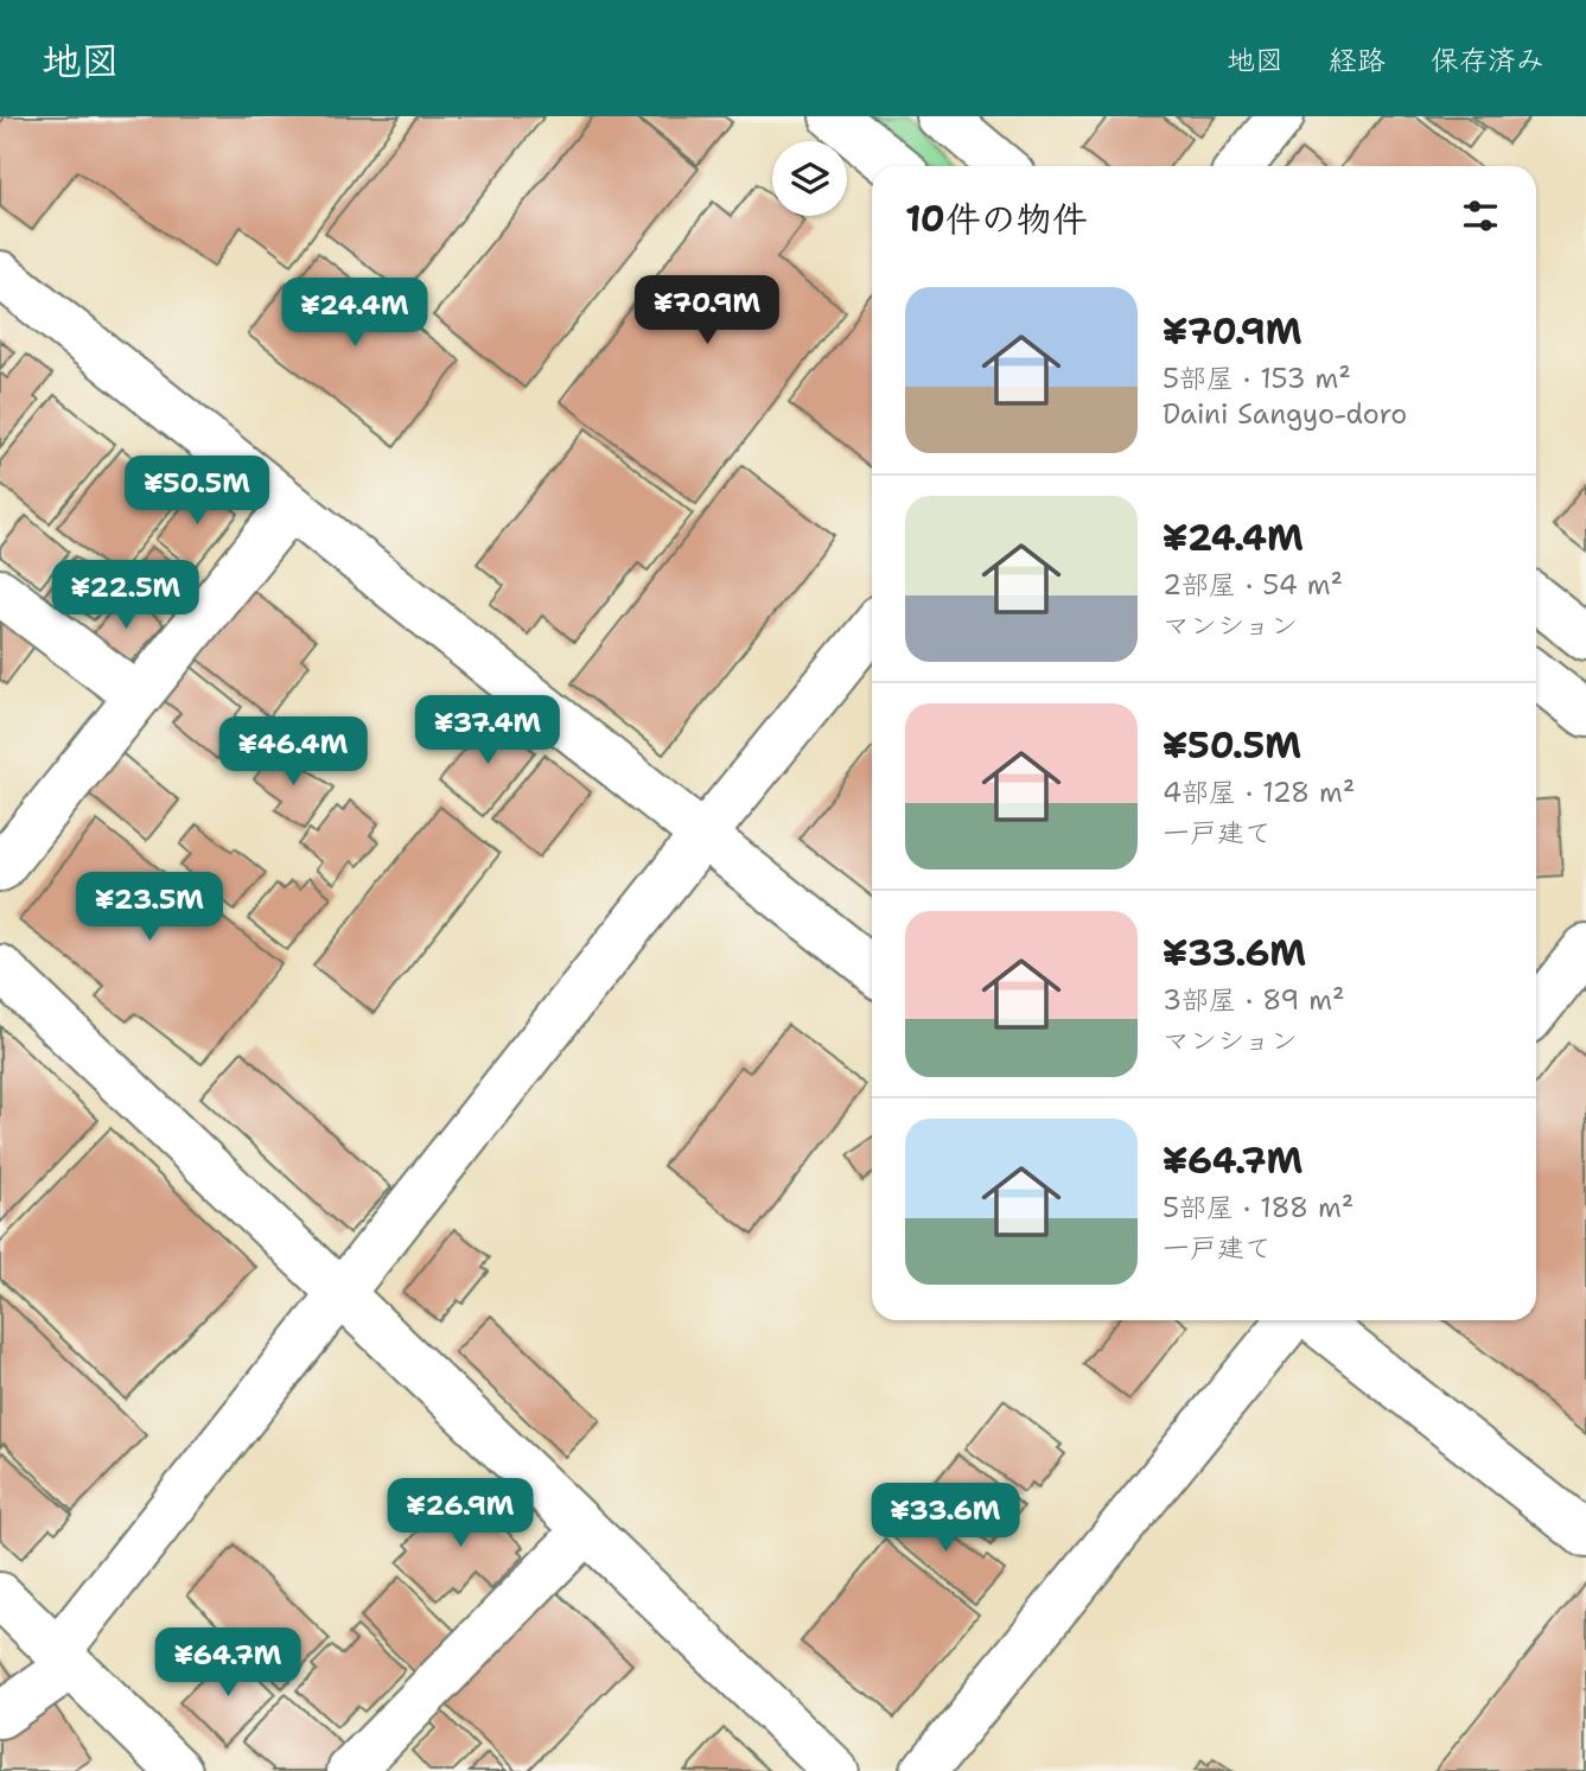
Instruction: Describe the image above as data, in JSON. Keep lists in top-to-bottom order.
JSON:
{
  "page": {
    "header": "地図",
    "nav": ["地図", "経路", "保存済み"],
    "heading": "10件の物件",
    "list": [
      {
        "name": "¥70.9M",
        "note": "5部屋 · 153 m² · Daini Sangyo-doro"
      },
      {
        "name": "¥24.4M",
        "note": "2部屋 · 54 m² · マンション"
      },
      {
        "name": "¥50.5M",
        "note": "4部屋 · 128 m² · 一戸建て"
      },
      {
        "name": "¥33.6M",
        "note": "3部屋 · 89 m² · マンション"
      },
      {
        "name": "¥64.7M",
        "note": "5部屋 · 188 m² · 一戸建て"
      }
    ],
    "price": [
      "¥70.9M",
      "¥24.4M",
      "¥50.5M",
      "¥22.5M",
      "¥37.4M",
      "¥46.4M",
      "¥23.5M",
      "¥26.9M",
      "¥33.6M",
      "¥64.7M"
    ]
  }
}
